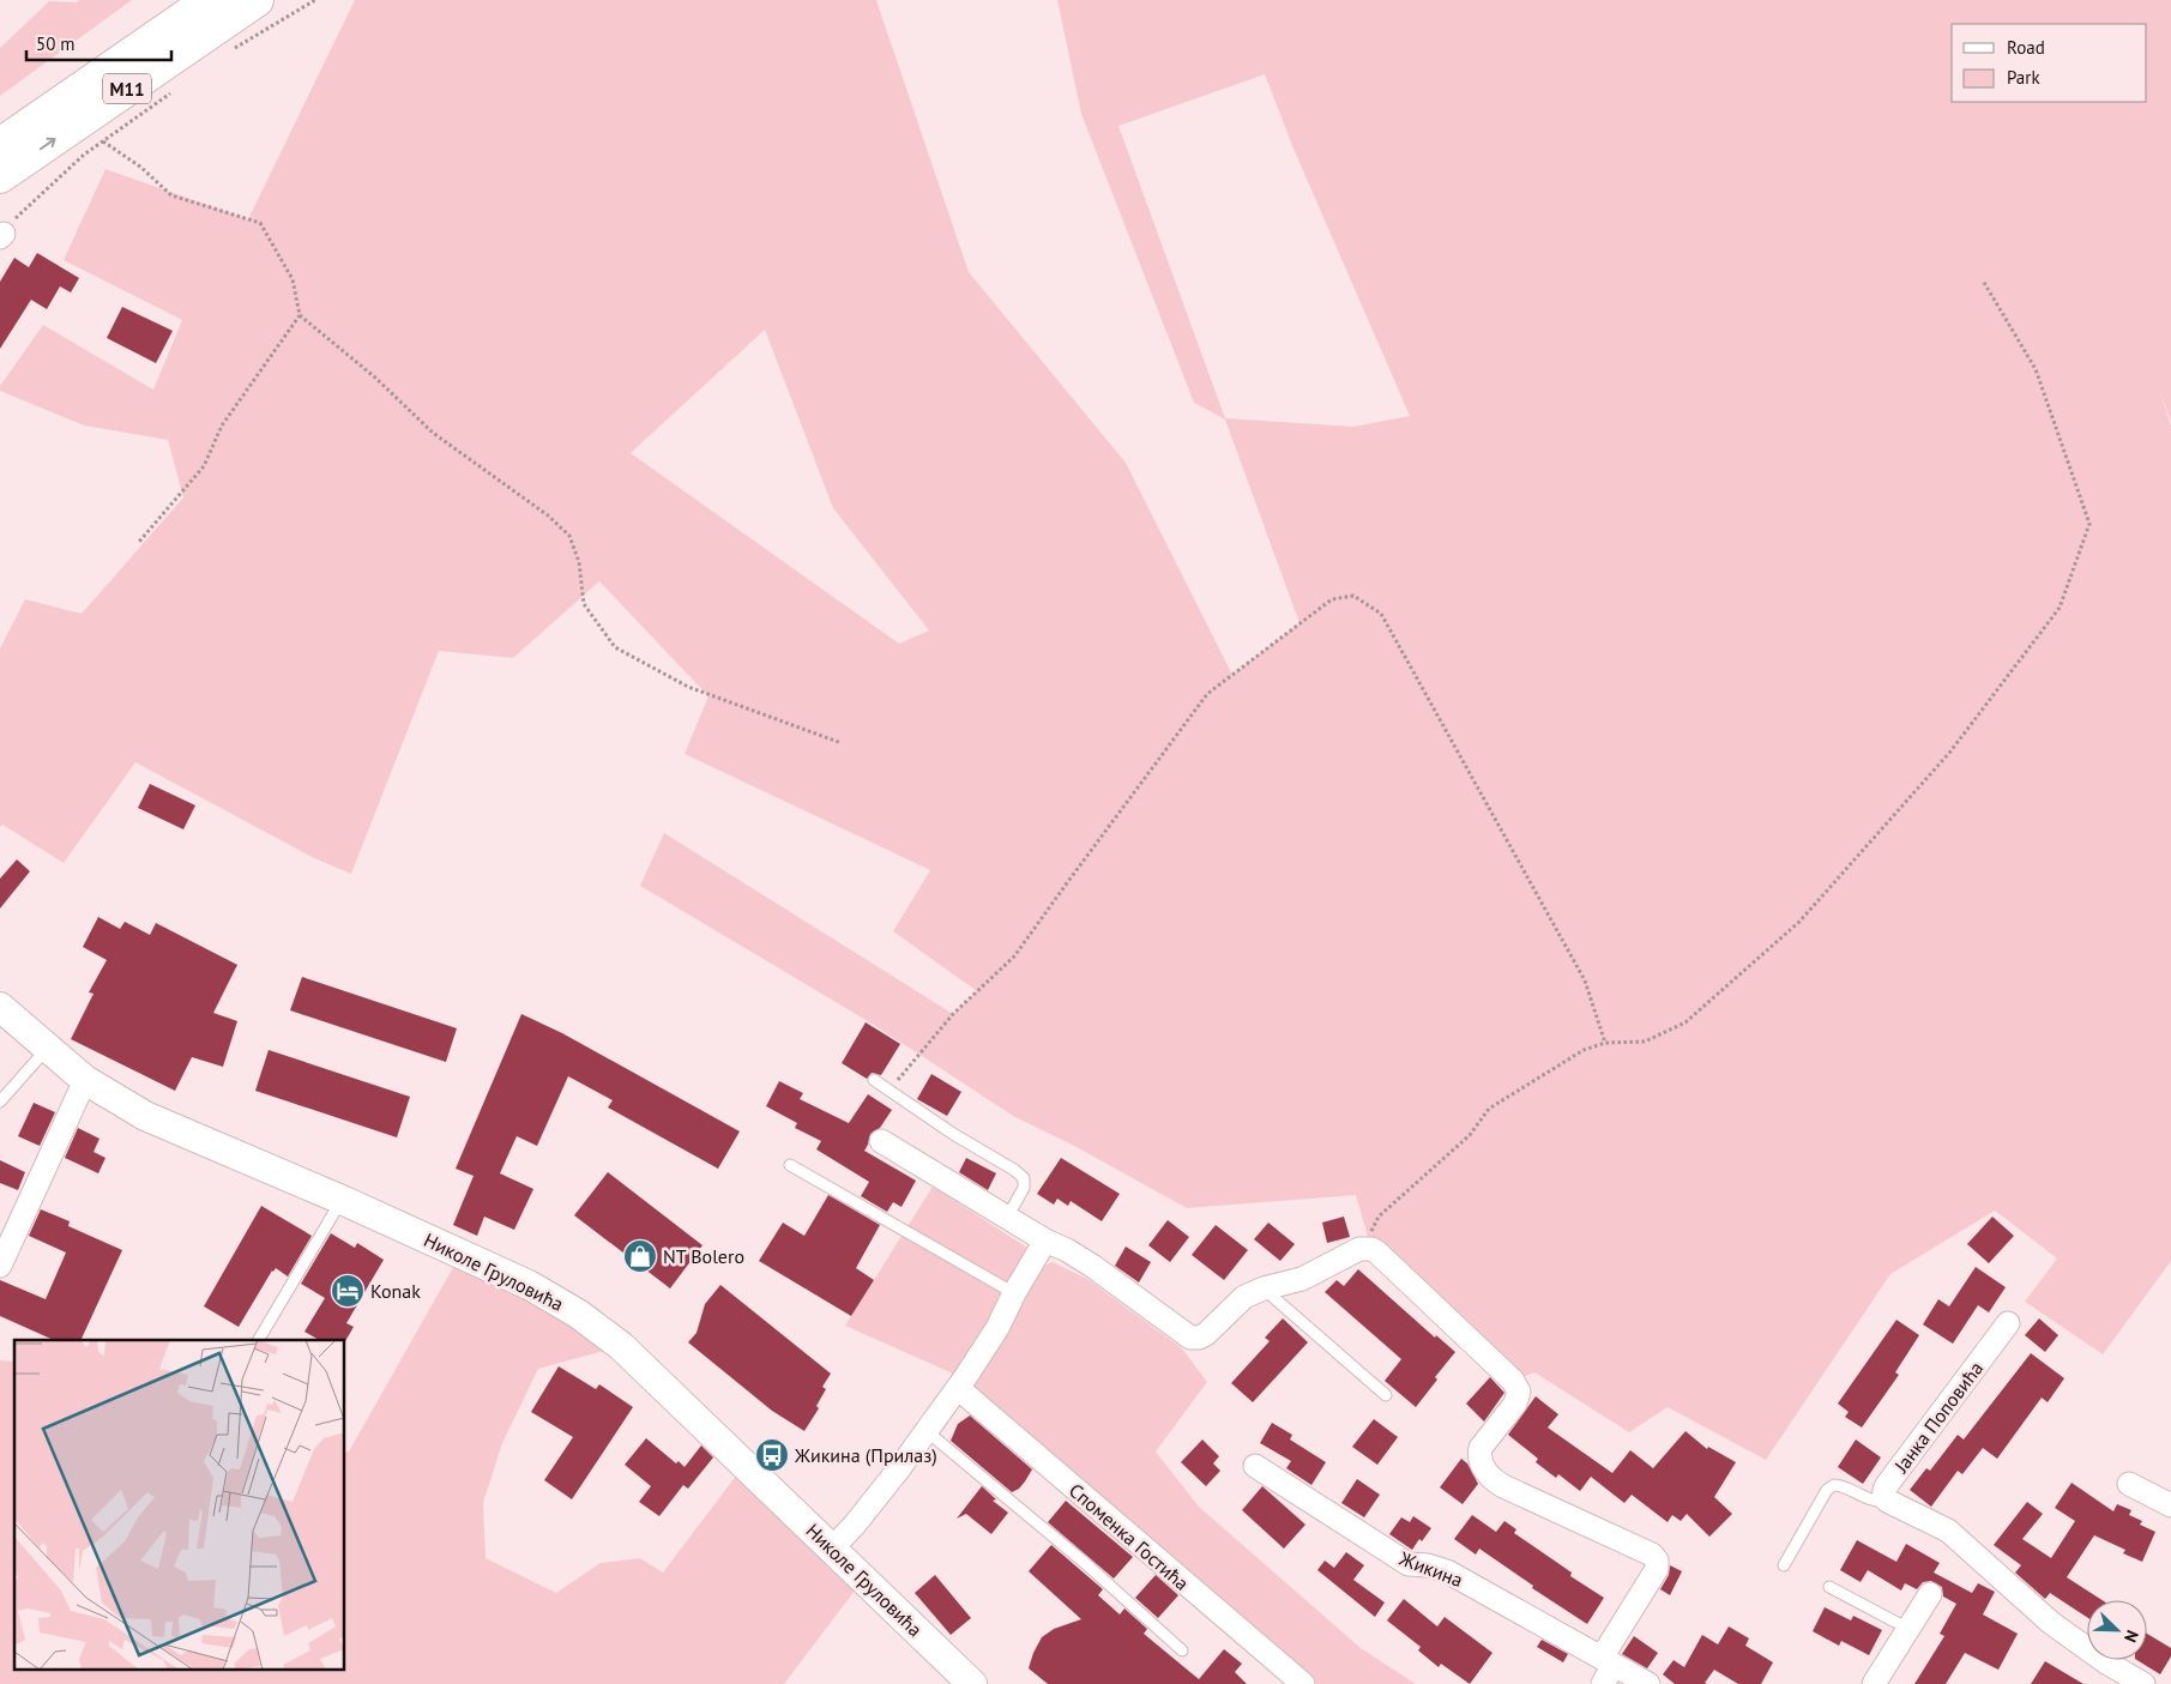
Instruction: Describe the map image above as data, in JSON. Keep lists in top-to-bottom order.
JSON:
{
  "streets": {
    "highway": ["M11"],
    "street": [
      "Николе Груловића",
      "Јанка Поповића",
      "Споменка Гостића",
      "Жикина"
    ]
  },
  "places": {
    "shop": ["NT Bolero"],
    "hotel": ["Konak"],
    "bus stop": ["Жикина (Прилаз)"]
  },
  "legend": ["Road", "Park"],
  "scale_bar": "50 m",
  "north": "bottom right"
}
